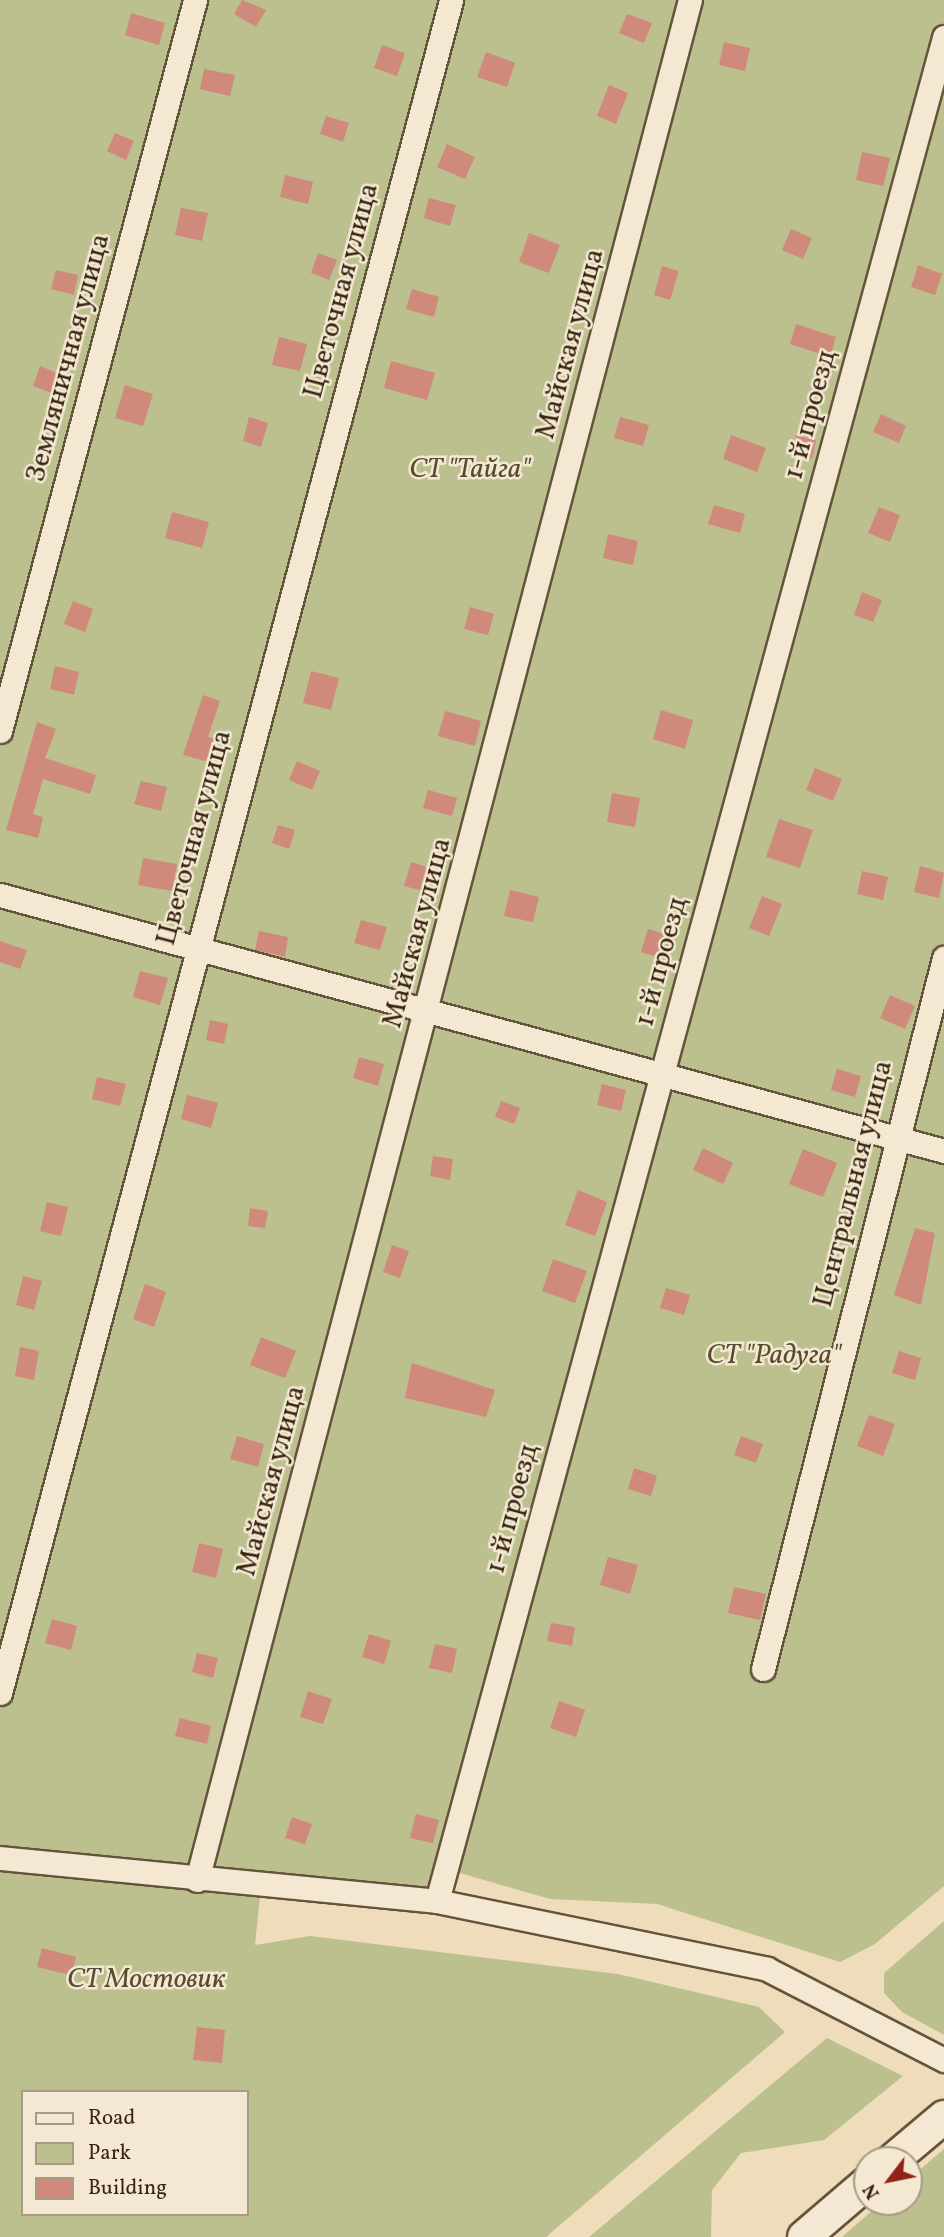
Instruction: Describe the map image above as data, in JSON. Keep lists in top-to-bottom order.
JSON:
{
  "streets": {
    "street": [
      "Цветочная улица",
      "Майская улица",
      "Земляничная улица",
      "1-й проезд",
      "Центральная улица"
    ]
  },
  "parks": ["СТ \"Тайга\"", "СТ \"Радуга\"", "СТ Мостовик"],
  "legend": ["Road", "Park", "Building"],
  "north": "bottom left"
}
